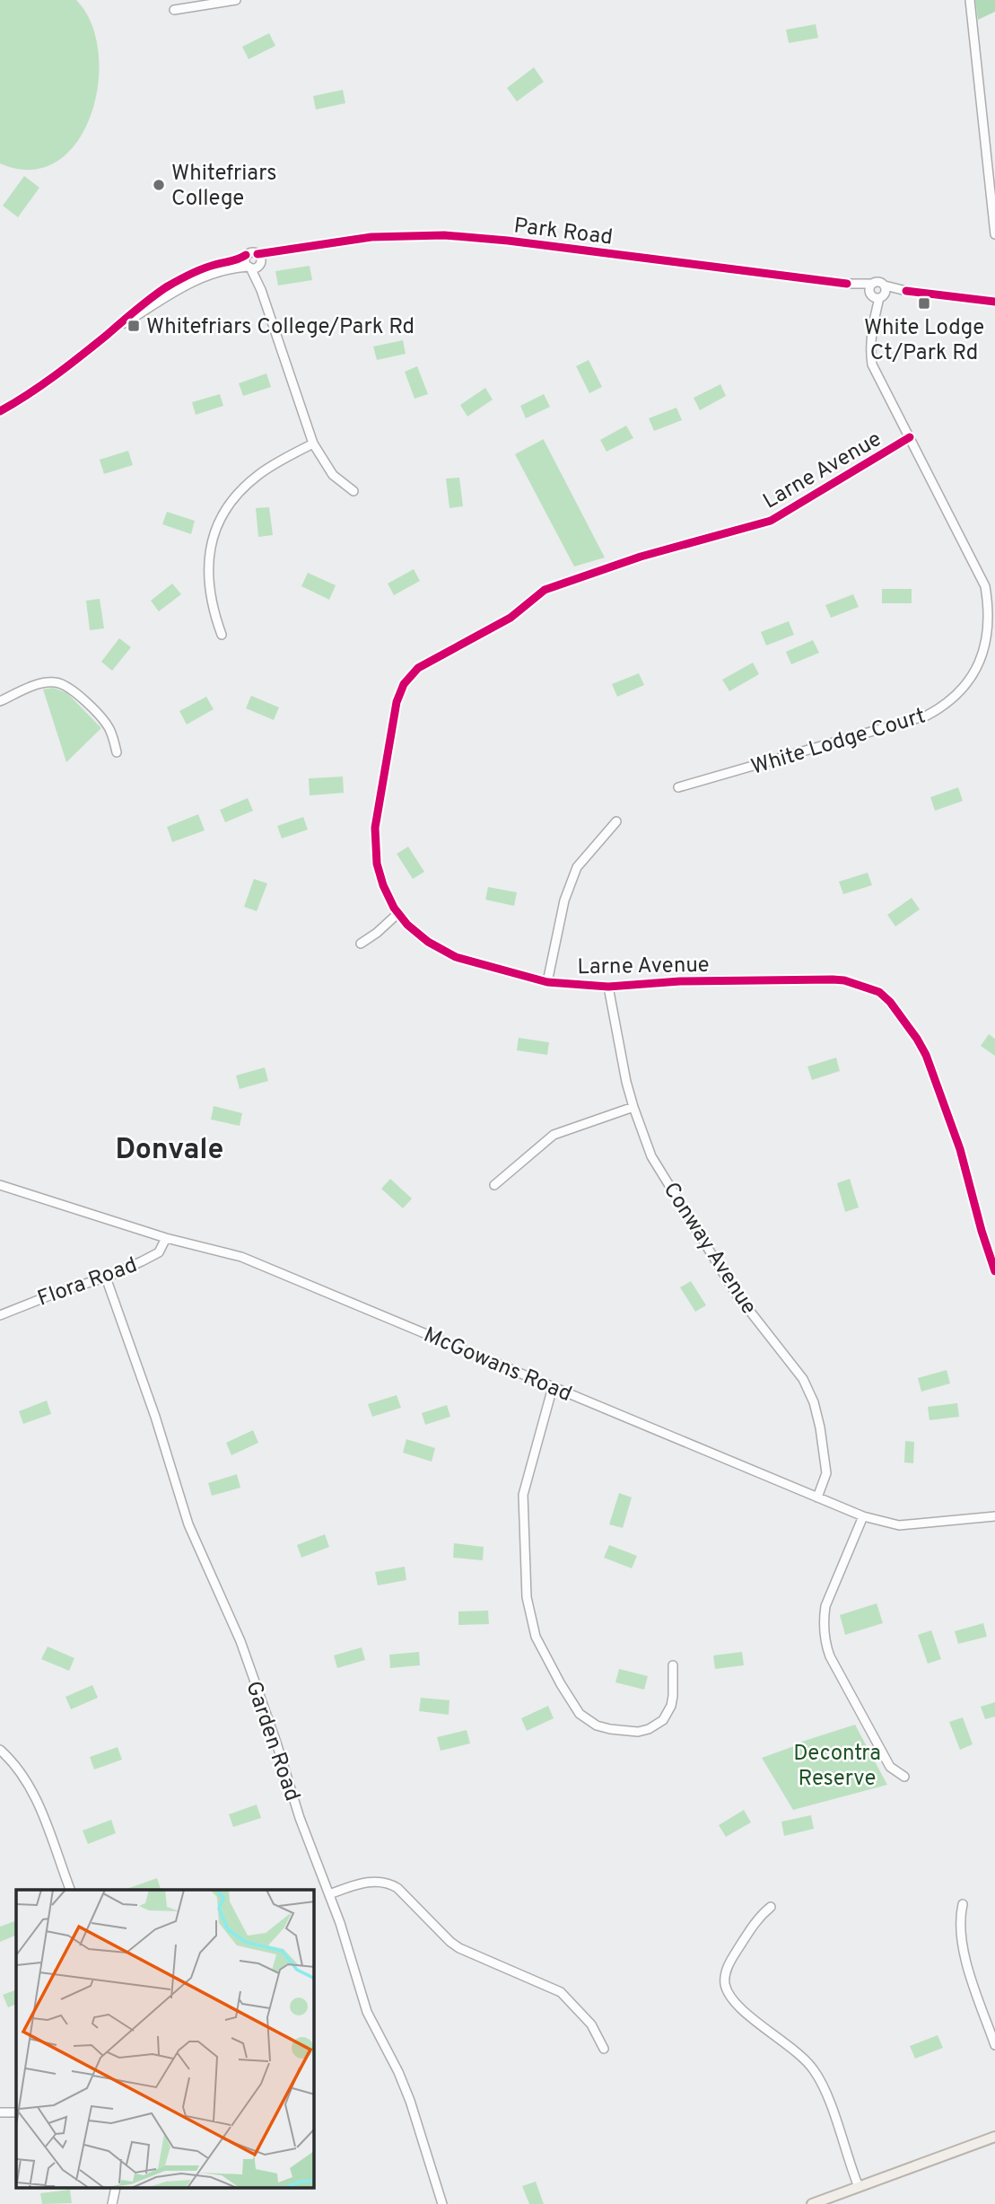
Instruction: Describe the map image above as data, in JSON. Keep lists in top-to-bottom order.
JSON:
{
  "streets": {
    "street": [
      "Park Road",
      "Larne Avenue",
      "White Lodge Court",
      "Conway Avenue",
      "Flora Road",
      "McGowans Road",
      "Garden Road"
    ]
  },
  "crossings": [
    ["Park Road", "White Lodge Court"],
    ["Larne Avenue", "White Lodge Court"],
    ["Larne Avenue", "Conway Avenue"],
    ["Conway Avenue", "McGowans Road"],
    ["Flora Road", "McGowans Road"],
    ["Flora Road", "Garden Road"]
  ],
  "districts": ["Donvale"],
  "parks": ["Decontra Reserve"],
  "places": {
    "other": ["Whitefriars College"],
    "transit": ["White Lodge Ct/Park Rd", "Whitefriars College/Park Rd"]
  }
}
